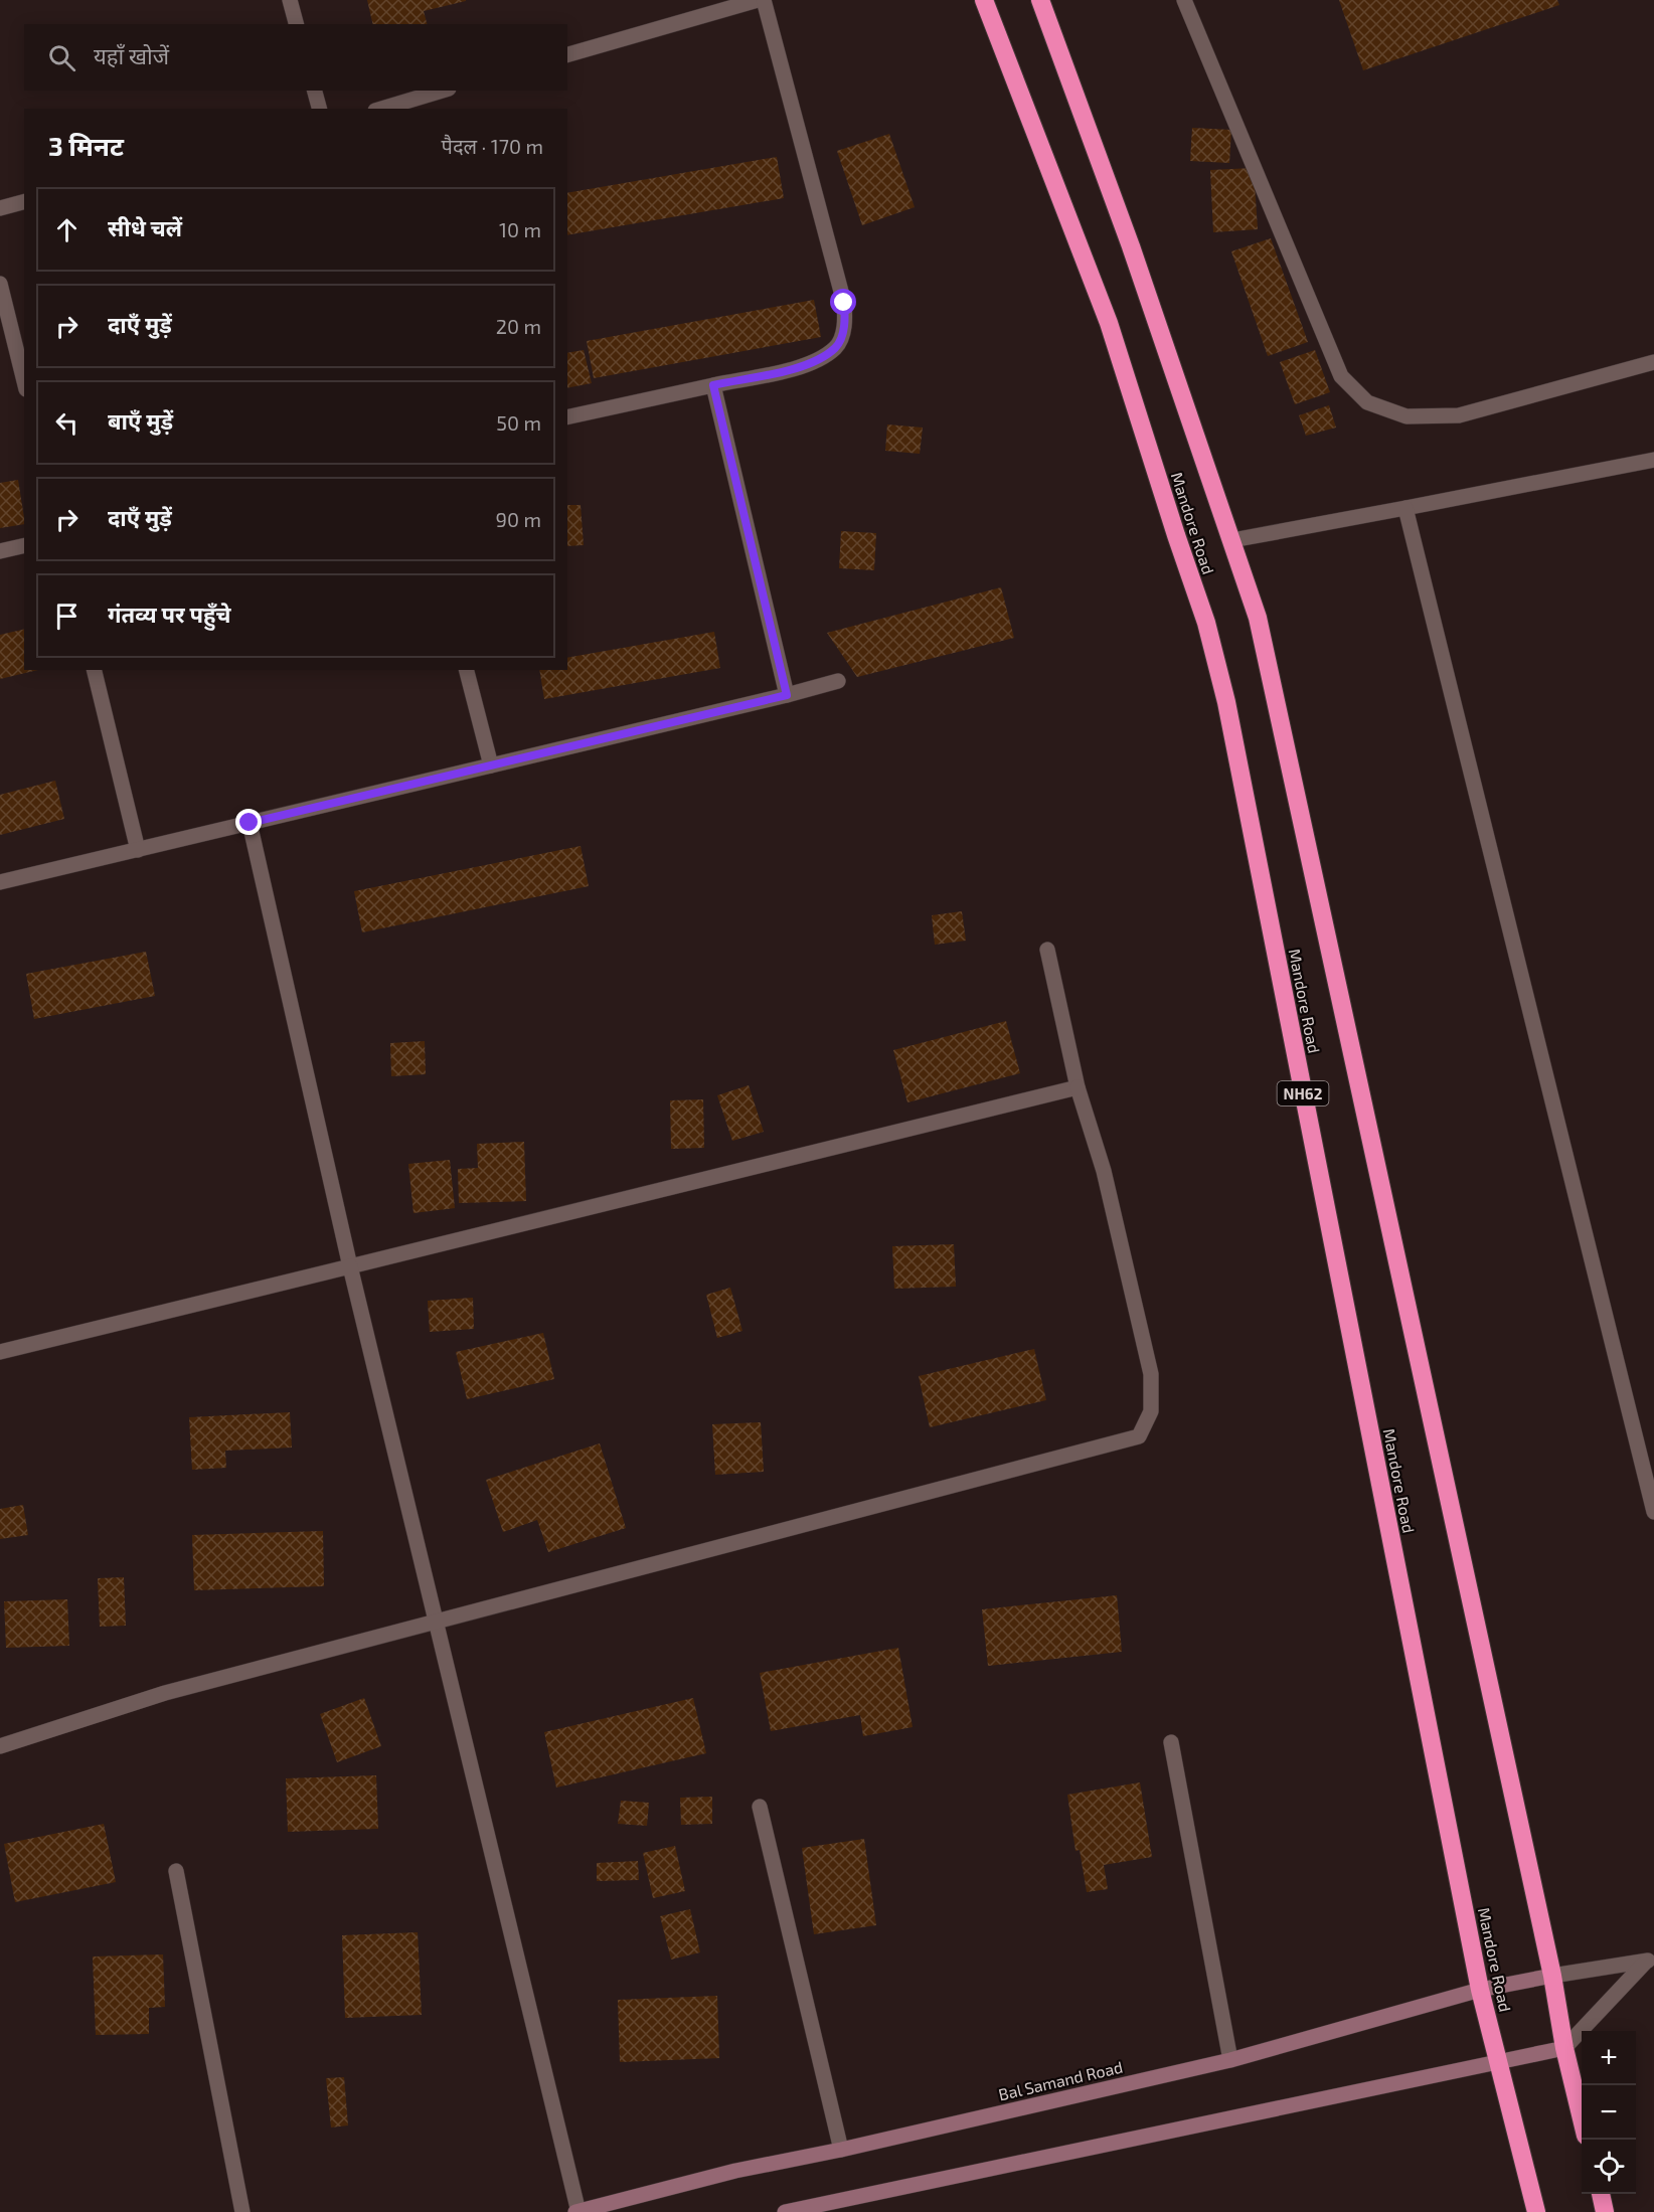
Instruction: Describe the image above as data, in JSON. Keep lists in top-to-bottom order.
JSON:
{
  "streets": {
    "highway": ["Mandore Road", "NH62"],
    "main road": ["Bal Samand Road"]
  },
  "crossings": [
    ["Mandore Road", "Bal Samand Road"]
  ],
  "page": {
    "search": "यहाँ खोजें",
    "heading": ["3 मिनट", "पैदल · 170 m"],
    "list": [
      ["सीधे चलें", "10 m"],
      ["दाएँ मुड़ें", "20 m"],
      ["बाएँ मुड़ें", "50 m"],
      ["दाएँ मुड़ें", "90 m"],
      "गंतव्य पर पहुँचे"
    ],
    "map_buttons": ["+", "−"]
  }
}
